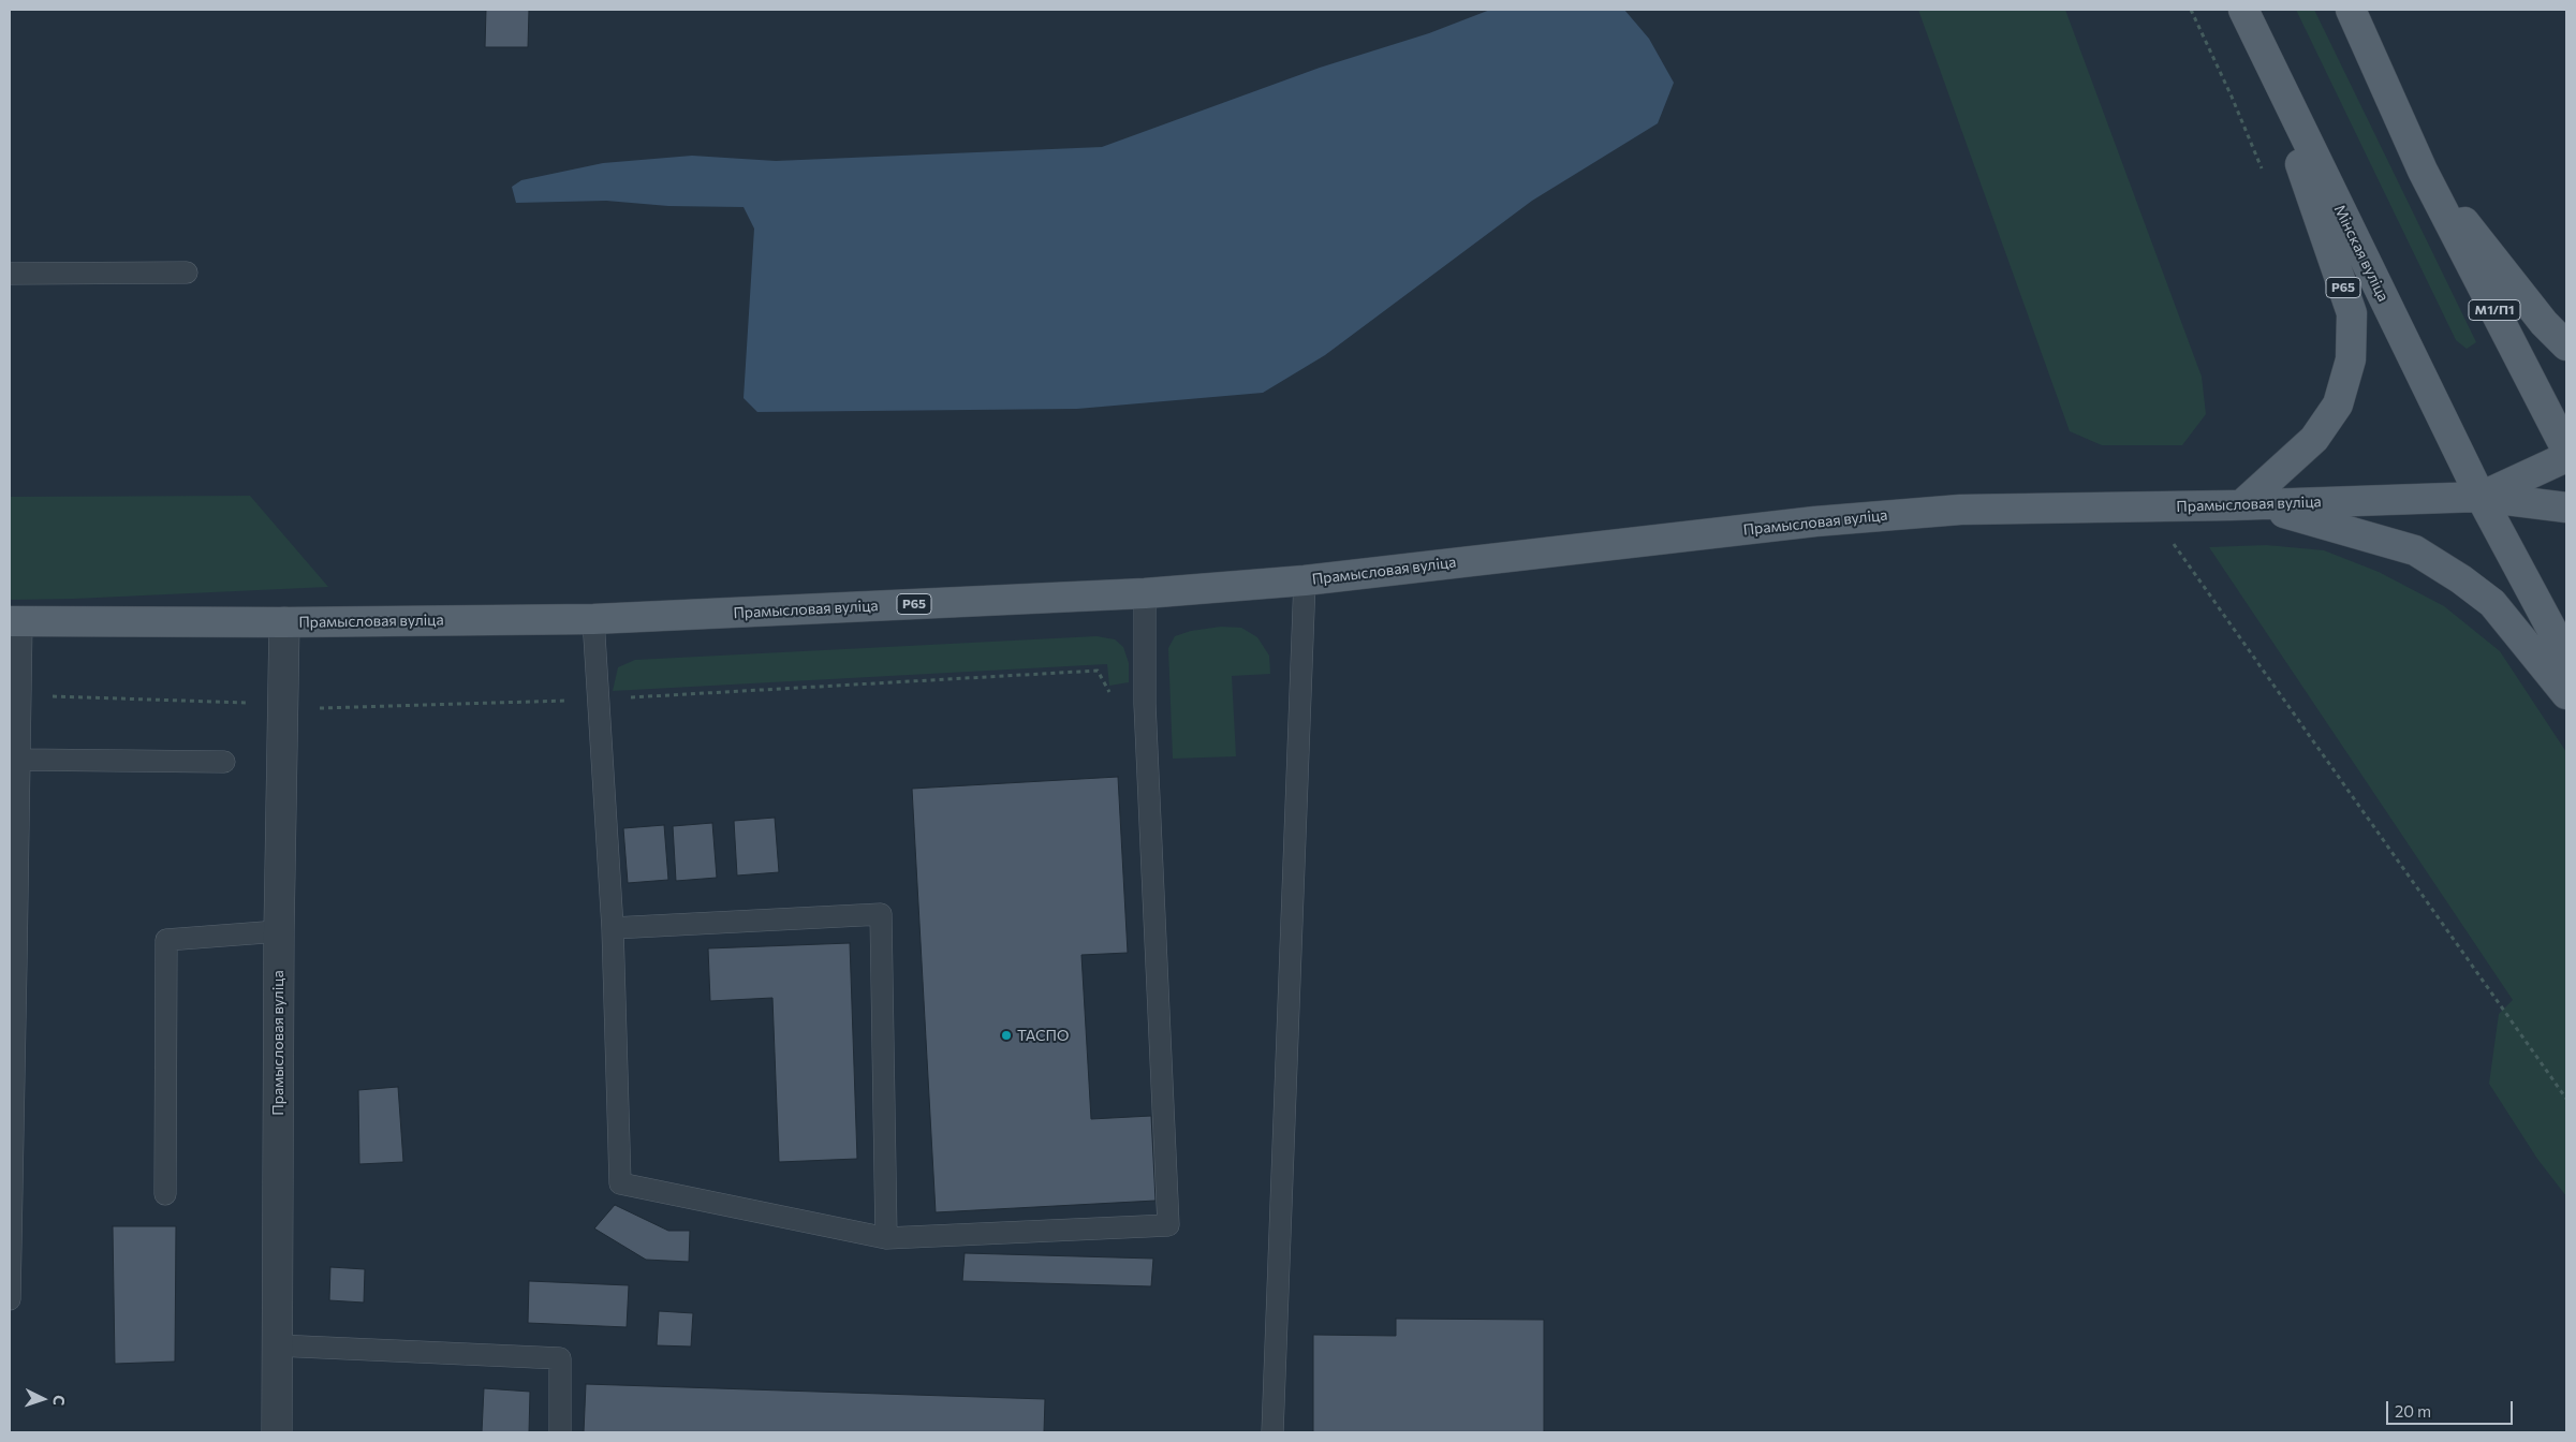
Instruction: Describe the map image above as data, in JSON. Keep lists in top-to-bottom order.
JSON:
{
  "streets": {
    "main road": [
      "Мінская вуліца",
      "Р65",
      "М1/П1",
      "Прамысловая вуліца"
    ]
  },
  "crossings": [
    ["Мінская вуліца", "Р65"],
    ["Мінская вуліца", "Прамысловая вуліца"],
    ["Р65", "Прамысловая вуліца"]
  ],
  "places": ["ТАСПО"],
  "scale_bar": "20 m",
  "north": "right"
}
